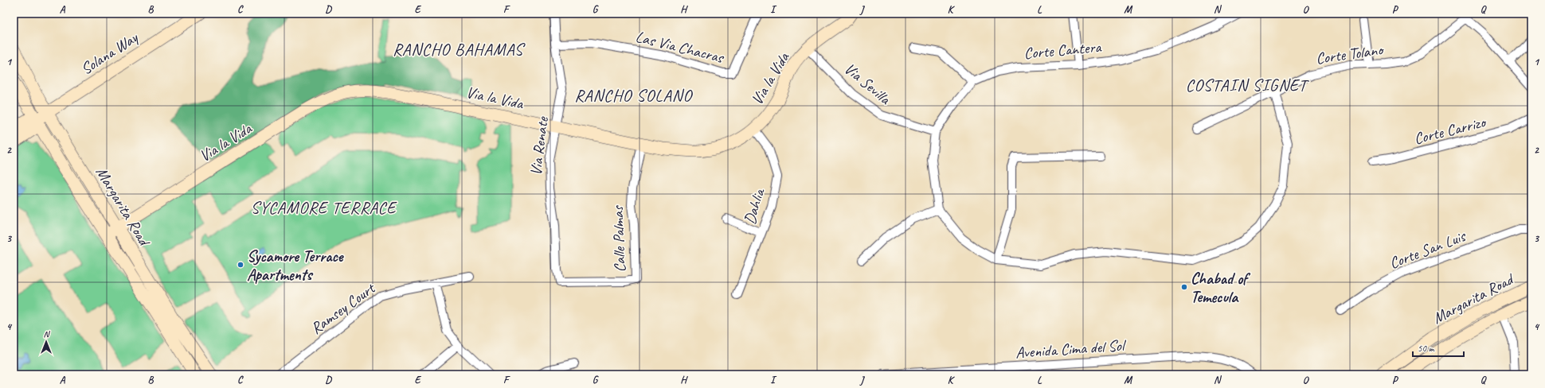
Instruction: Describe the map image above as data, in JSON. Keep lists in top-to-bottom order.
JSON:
{
  "streets": {
    "main road": ["Solana Way", "Via la Vida", "Margarita Road"],
    "street": [
      "Las Via Chacras",
      "Corte Cantera",
      "Corte Tolano",
      "Via Sevilla",
      "Corte Carrizo",
      "Via Renate",
      "Dahlia",
      "Calle Palmas",
      "Corte San Luis",
      "Ramsey Court",
      "Avenida Cima del Sol"
    ]
  },
  "crossings": [
    ["Las Via Chacras", "Via Renate"],
    ["Corte Cantera", "Via Sevilla"],
    ["Solana Way", "Margarita Road"],
    ["Via la Vida", "Via Sevilla"],
    ["Via la Vida", "Via Renate"],
    ["Via la Vida", "Margarita Road"],
    ["Via la Vida", "Dahlia"],
    ["Via la Vida", "Calle Palmas"],
    ["Via Renate", "Calle Palmas"]
  ],
  "districts": [
    "RANCHO BAHAMAS",
    "COSTAIN SIGNET",
    "RANCHO SOLANO",
    "SYCAMORE TERRACE"
  ],
  "places": ["Sycamore Terrace Apartments", "Chabad of Temecula"],
  "scale_bar": "50 m",
  "north": "top",
  "grid": {
    "columns": [
      "A",
      "B",
      "C",
      "D",
      "E",
      "F",
      "G",
      "H",
      "I",
      "J",
      "K",
      "L",
      "M",
      "N",
      "O",
      "P",
      "Q"
    ],
    "rows": [
      "1",
      "2",
      "3",
      "4"
    ]
  }
}
